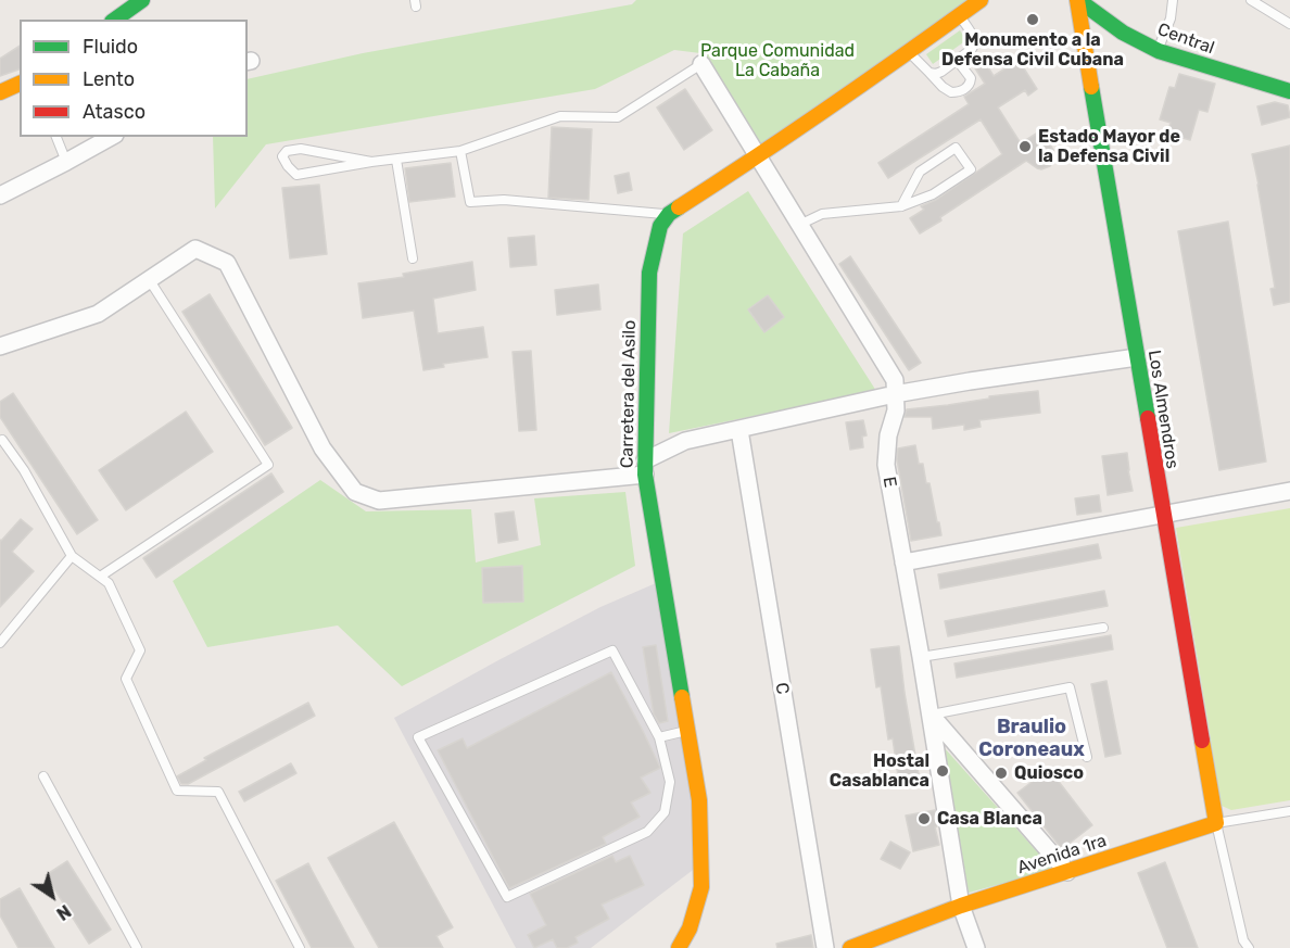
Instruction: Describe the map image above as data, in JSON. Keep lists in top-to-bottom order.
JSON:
{
  "streets": {
    "street": [
      "Central",
      "Carretera del Asilo",
      "Los Almendros",
      "E",
      "C",
      "Avenida 1ra"
    ]
  },
  "crossings": [
    ["Central", "Los Almendros"],
    ["Los Almendros", "Avenida 1ra"],
    ["E", "Avenida 1ra"]
  ],
  "districts": ["Braulio Coroneaux"],
  "parks": ["Parque Comunidad La Cabaña"],
  "places": [
    "Monumento a la Defensa Civil Cubana",
    "Estado Mayor de la Defensa Civil",
    "Hostal Casablanca",
    "Quiosco",
    "Casa Blanca"
  ],
  "legend": ["Fluido", "Lento", "Atasco"],
  "north": "bottom right"
}
